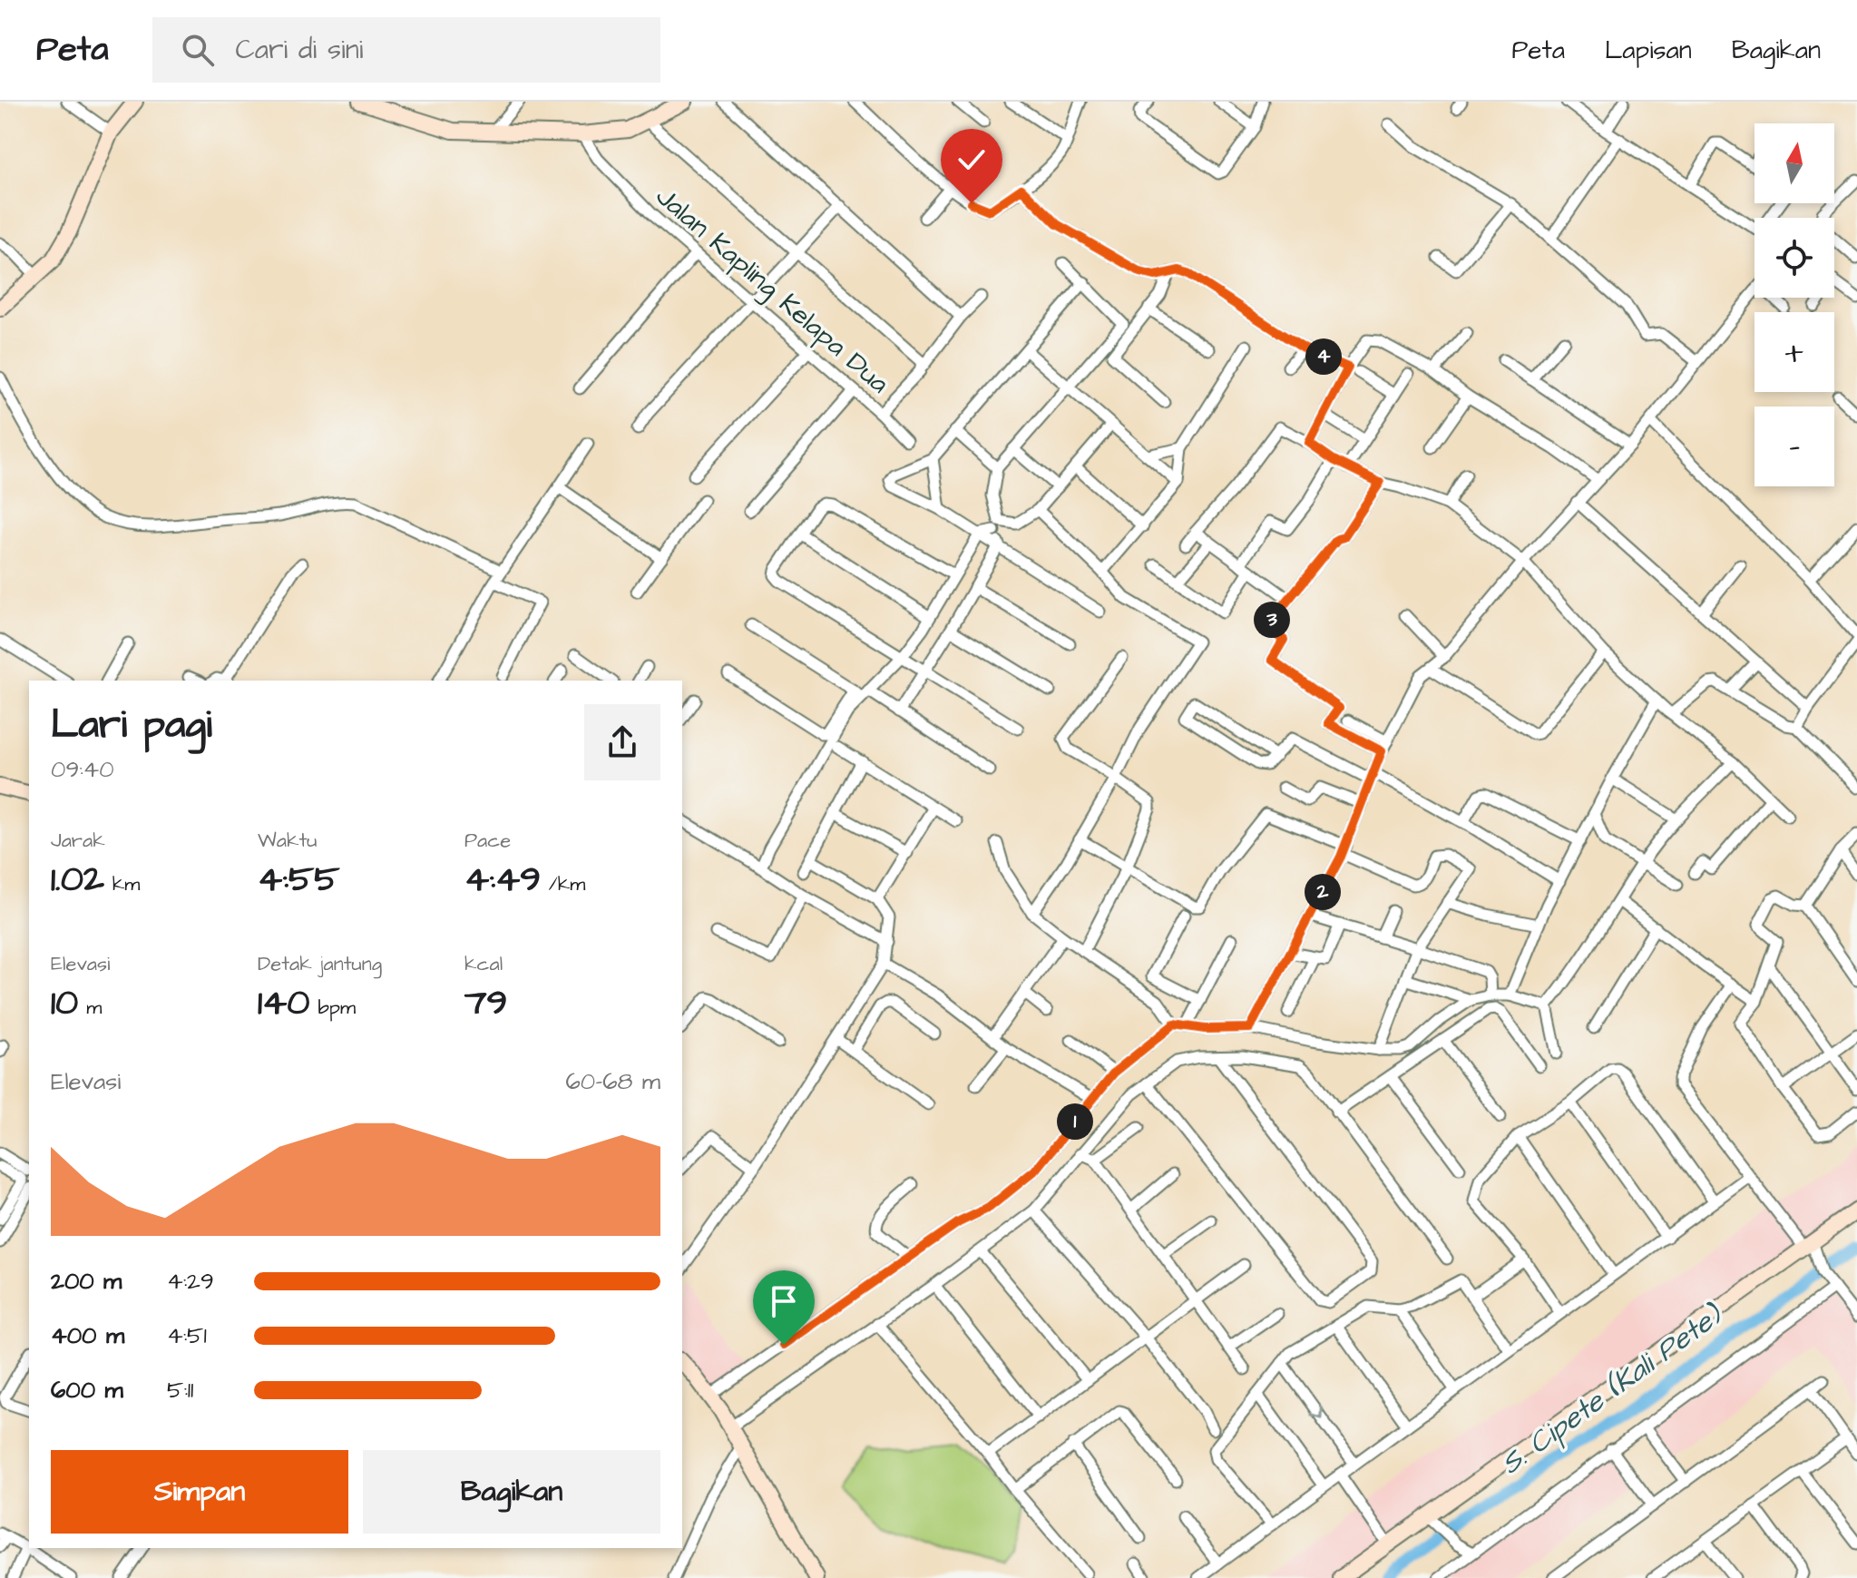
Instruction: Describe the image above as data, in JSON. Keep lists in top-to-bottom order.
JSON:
{
  "streets": {
    "street": ["Jalan Kapling Kelapa Dua"]
  },
  "water": ["S. Cipete (Kali Pete)"],
  "north": "top",
  "page": {
    "header": "Peta",
    "search": "Cari di sini",
    "nav": ["Peta", "Lapisan", "Bagikan"],
    "map_buttons": ["+", "−"],
    "pins": [
      "4",
      "3",
      "2",
      "1"
    ],
    "heading": ["Lari pagi", "09:40"],
    "stats": [
      ["Jarak", "1.02 km"],
      ["Waktu", "4:55"],
      ["Pace", "4:49 /km"],
      ["Elevasi", "10 m"],
      ["Detak jantung", "140 bpm"],
      ["kcal", "79"]
    ],
    "chart": ["Elevasi", "60–68 m"],
    "list": [
      {
        "name": "200 m",
        "note": "4:29"
      },
      {
        "name": "400 m",
        "note": "4:51"
      },
      {
        "name": "600 m",
        "note": "5:11"
      }
    ],
    "buttons": ["Simpan", "Bagikan"]
  }
}
